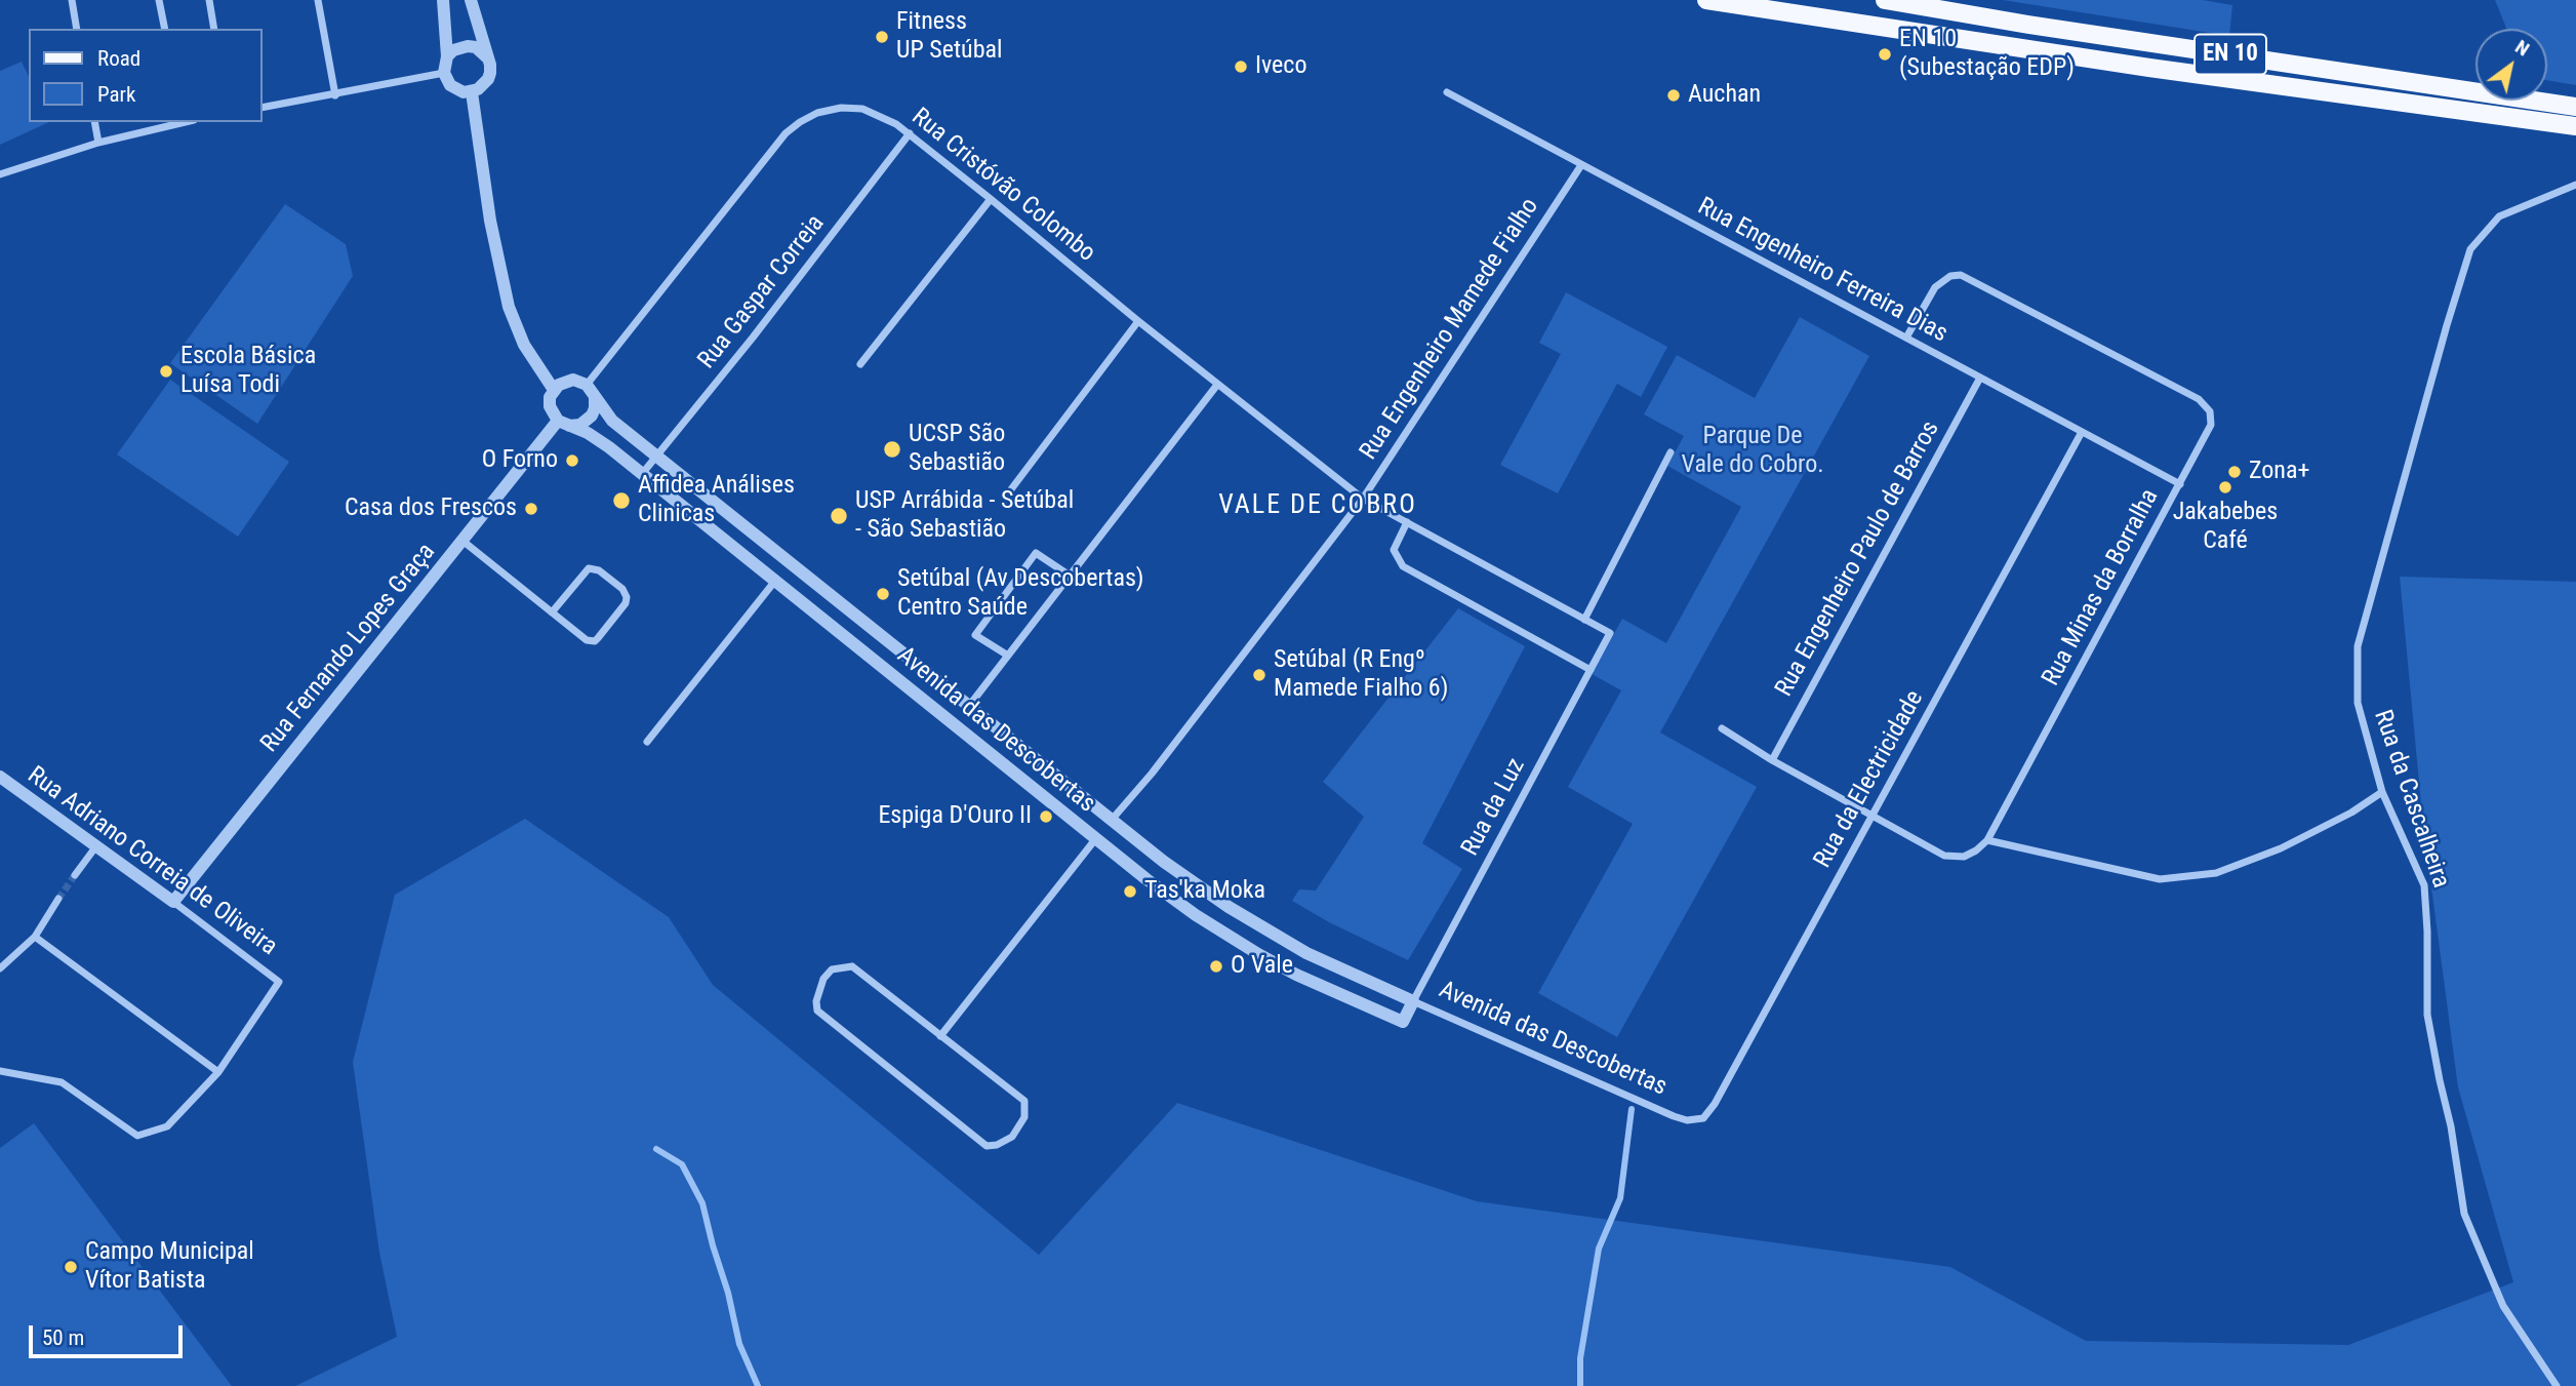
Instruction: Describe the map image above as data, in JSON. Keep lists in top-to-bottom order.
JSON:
{
  "streets": {
    "main road": ["EN 10"],
    "street": [
      "Rua Cristóvão Colombo",
      "Rua Engenheiro Ferreira Dias",
      "Rua Gaspar Correia",
      "Rua Engenheiro Mamede Fialho",
      "Rua Engenheiro Paulo de Barros",
      "Rua Minas da Borralha",
      "Rua Fernando Lopes Graça",
      "Avenida das Descobertas",
      "Rua da Electricidade",
      "Rua da Cascalheira",
      "Rua da Luz",
      "Rua Adriano Correia de Oliveira"
    ]
  },
  "crossings": [
    ["Rua Cristóvão Colombo", "Rua Gaspar Correia"],
    ["Rua Cristóvão Colombo", "Rua Engenheiro Mamede Fialho"],
    ["Rua Cristóvão Colombo", "Rua Fernando Lopes Graça"],
    ["Rua Cristóvão Colombo", "Avenida das Descobertas"],
    ["Rua Cristóvão Colombo", "Rua da Luz"],
    ["Rua Engenheiro Ferreira Dias", "Rua Engenheiro Mamede Fialho"],
    ["Rua Engenheiro Ferreira Dias", "Rua Engenheiro Paulo de Barros"],
    ["Rua Engenheiro Ferreira Dias", "Rua Minas da Borralha"],
    ["Rua Engenheiro Ferreira Dias", "Rua da Electricidade"],
    ["Rua Gaspar Correia", "Avenida das Descobertas"],
    ["Rua Engenheiro Mamede Fialho", "Avenida das Descobertas"],
    ["Rua Fernando Lopes Graça", "Avenida das Descobertas"],
    ["Rua Fernando Lopes Graça", "Rua Adriano Correia de Oliveira"],
    ["Avenida das Descobertas", "Rua da Electricidade"],
    ["Avenida das Descobertas", "Rua da Luz"]
  ],
  "districts": ["VALE DE COBRO"],
  "parks": ["Parque De Vale do Cobro."],
  "places": [
    "Fitness UP Setúbal",
    "EN 10 (Subestação EDP)",
    "Iveco",
    "Auchan",
    "Escola Básica Luísa Todi",
    "UCSP São Sebastião",
    "O Forno",
    "Zona+",
    "Jakabebes Café",
    "Affidea Análises Clinicas",
    "Casa dos Frescos",
    "USP Arrábida - Setúbal - São Sebastião",
    "Setúbal (Av Descobertas) Centro Saúde",
    "Setúbal (R Engº Mamede Fialho 6)",
    "Espiga D'Ouro II",
    "Tas'ka Moka",
    "O Vale",
    "Campo Municipal Vítor Batista"
  ],
  "legend": ["Road", "Park"],
  "scale_bar": "50 m",
  "north": "top right"
}
